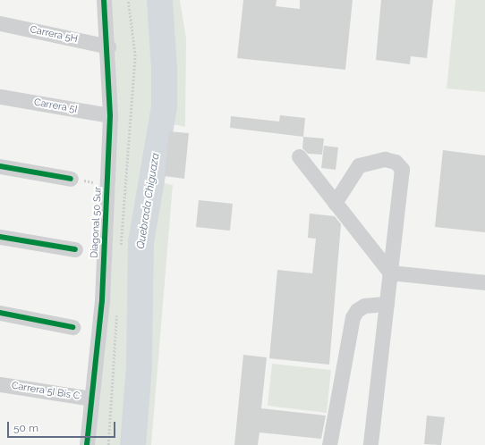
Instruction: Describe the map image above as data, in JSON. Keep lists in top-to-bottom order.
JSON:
{
  "streets": {
    "street": [
      "Carrera 5H",
      "Carrera 5I",
      "Diagonal 50 Sur",
      "Carrera 5I Bis C"
    ]
  },
  "crossings": [
    ["Carrera 5H", "Diagonal 50 Sur"],
    ["Carrera 5I", "Diagonal 50 Sur"],
    ["Diagonal 50 Sur", "Carrera 5I Bis C"]
  ],
  "water": ["Quebrada Chiguaza"],
  "scale_bar": "50 m"
}
